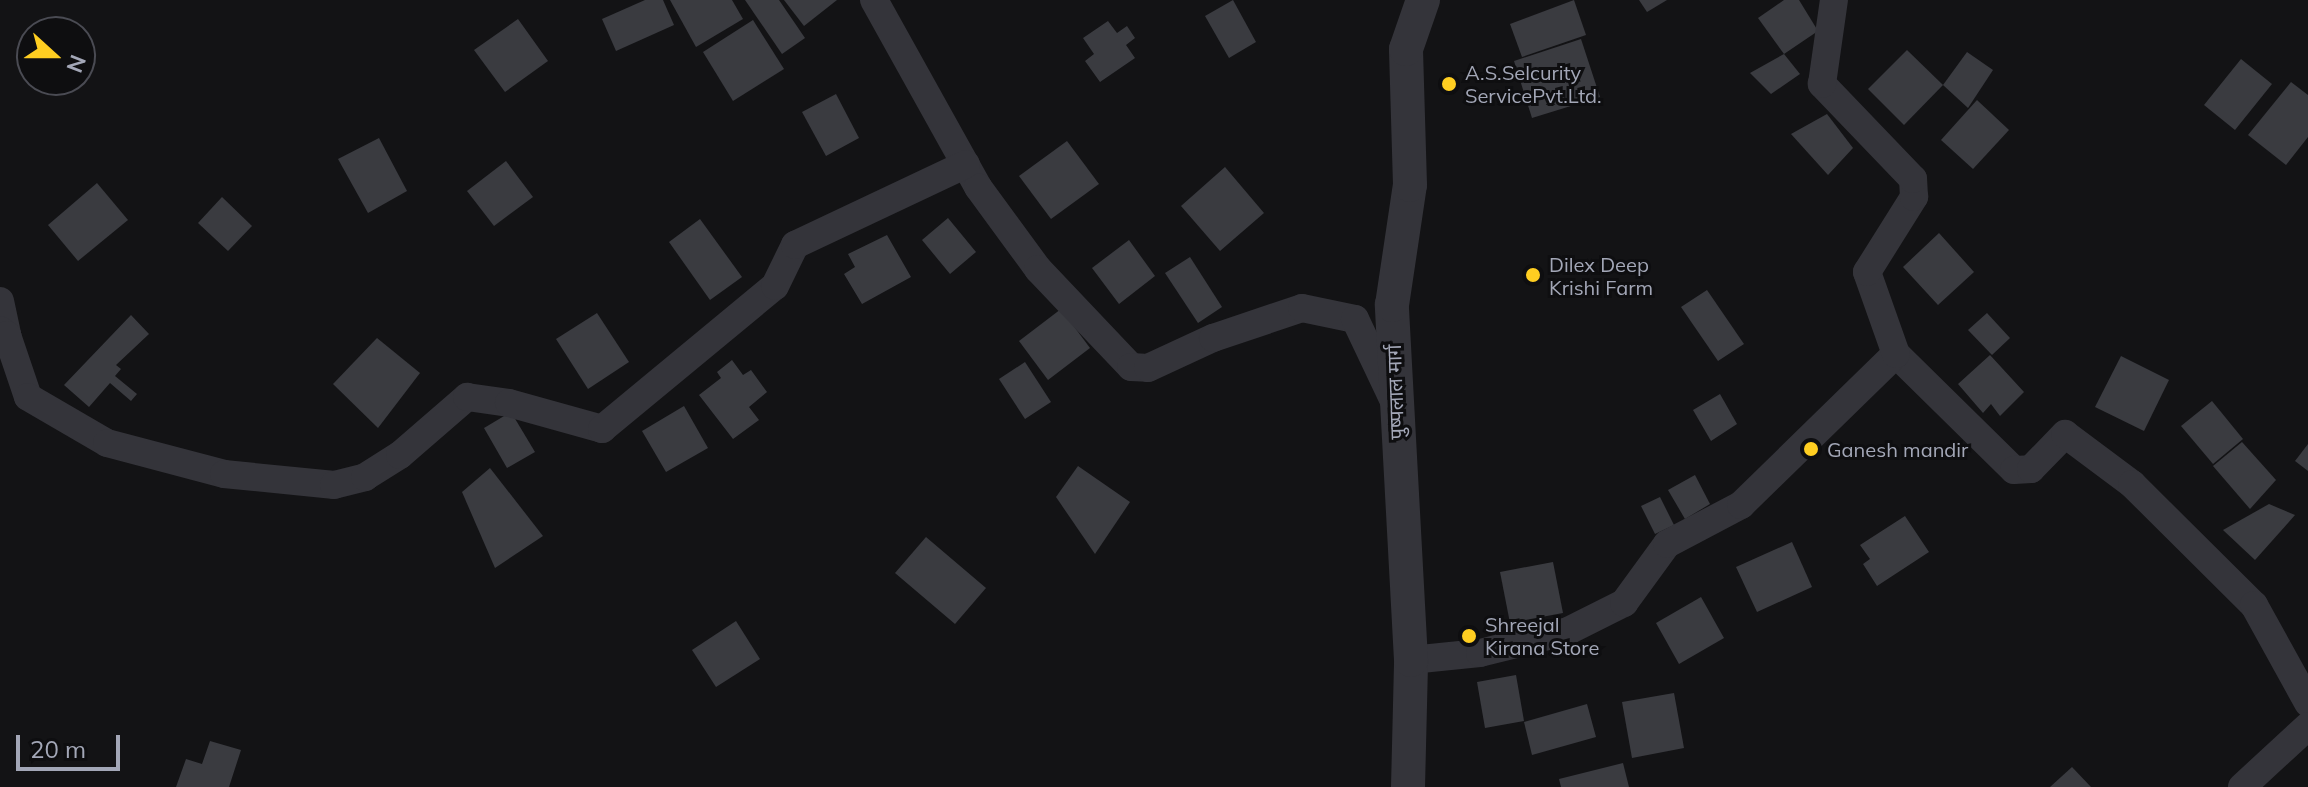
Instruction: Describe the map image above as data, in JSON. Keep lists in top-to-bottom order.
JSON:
{
  "streets": {
    "street": ["पुष्पलाल मार्ग"]
  },
  "places": [
    "A.S.Selcurity ServicePvt.Ltd.",
    "Dilex Deep Krishi Farm",
    "Ganesh mandir",
    "Shreejal Kirana Store"
  ],
  "scale_bar": "20 m",
  "north": "right"
}
